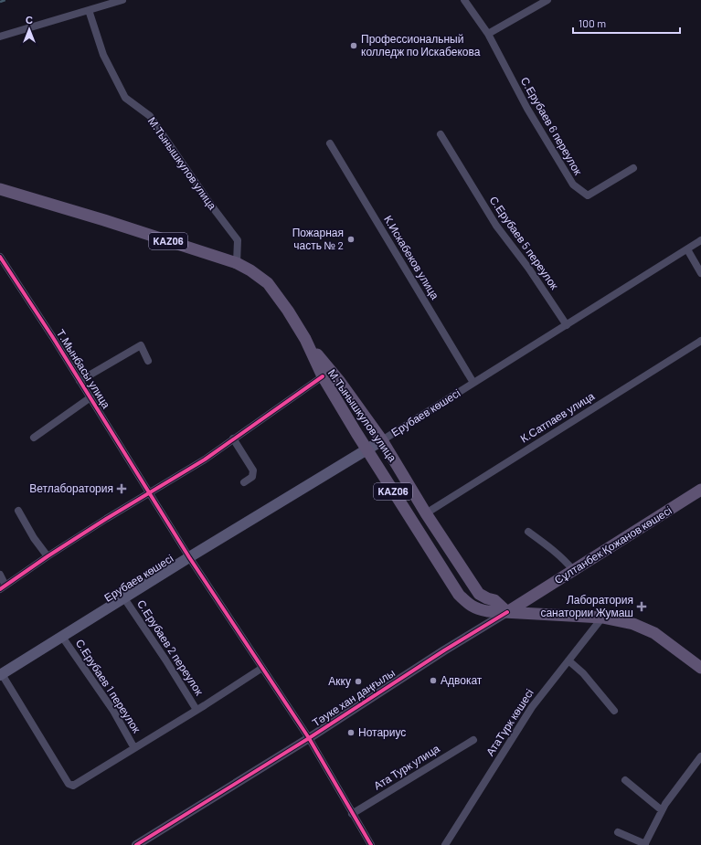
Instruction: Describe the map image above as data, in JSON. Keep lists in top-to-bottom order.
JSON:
{
  "streets": {
    "main road": [
      "М.Тынышкулов улица",
      "KАZ06",
      "Ерубаев көшесі",
      "Сұлтанбек Қожанов көшесі"
    ],
    "street": [
      "С.Ерубаев 6 переулок",
      "С.Ерубаев 5 переулок",
      "К.Искабеков улица",
      "Т.Мынбасы улица",
      "К.Сатпаев улица",
      "С.Ерубаев 2 переулок",
      "С.Ерубаев 1 переулок",
      "Тәуке хан даңғылы",
      "АтаТүрк көшесі",
      "Ата Турк улица"
    ]
  },
  "crossings": [
    ["М.Тынышкулов улица", "KАZ06"],
    ["М.Тынышкулов улица", "Ерубаев көшесі"],
    ["М.Тынышкулов улица", "К.Сатпаев улица"],
    ["М.Тынышкулов улица", "Сұлтанбек Қожанов көшесі"],
    ["М.Тынышкулов улица", "Тәуке хан даңғылы"],
    ["KАZ06", "Сұлтанбек Қожанов көшесі"],
    ["KАZ06", "Тәуке хан даңғылы"],
    ["KАZ06", "АтаТүрк көшесі"],
    ["С.Ерубаев 5 переулок", "Ерубаев көшесі"],
    ["К.Искабеков улица", "Ерубаев көшесі"],
    ["Т.Мынбасы улица", "Ерубаев көшесі"],
    ["Т.Мынбасы улица", "Тәуке хан даңғылы"],
    ["Т.Мынбасы улица", "Ата Турк улица"],
    ["Ерубаев көшесі", "С.Ерубаев 2 переулок"],
    ["Ерубаев көшесі", "С.Ерубаев 1 переулок"],
    ["Сұлтанбек Қожанов көшесі", "Тәуке хан даңғылы"]
  ],
  "places": {
    "other": [
      "Профессиональный колледж по Искабекова",
      "Пожарная часть № 2",
      "Адвокат",
      "Акку",
      "Нотариус"
    ],
    "health": ["Ветлаборатория", "Лаборатория санатории Жумаш"]
  },
  "scale_bar": "100 m",
  "north": "top"
}
